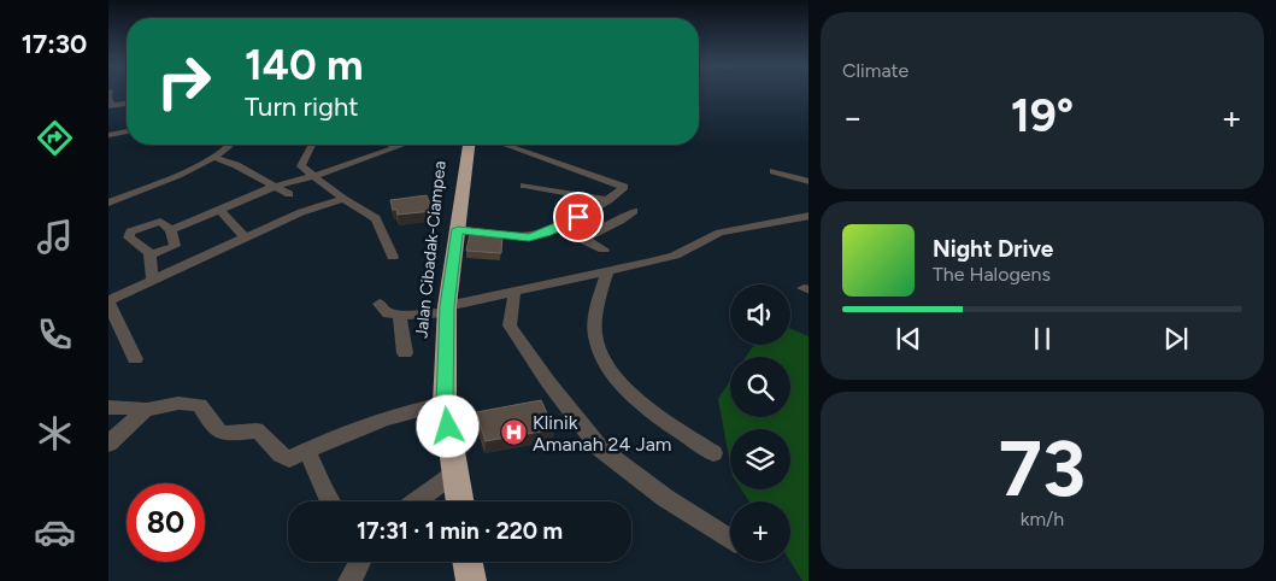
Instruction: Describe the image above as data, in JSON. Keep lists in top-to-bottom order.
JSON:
{
  "streets": {
    "highway": ["Jalan Cibadak-Ciampea"]
  },
  "places": {
    "hospital": ["Klinik Amanah 24 Jam"]
  },
  "page": {
    "tabs": "17:30",
    "tile": [
      "Climate",
      ["73", "km/h"]
    ],
    "turn": ["140 m", "Turn right"],
    "heat": ["−", "19°", "+"],
    "song": ["Night Drive", "The Halogens"],
    "map_buttons": "+",
    "limit": "80",
    "trip": "17:31 · 1 min · 220 m"
  }
}
